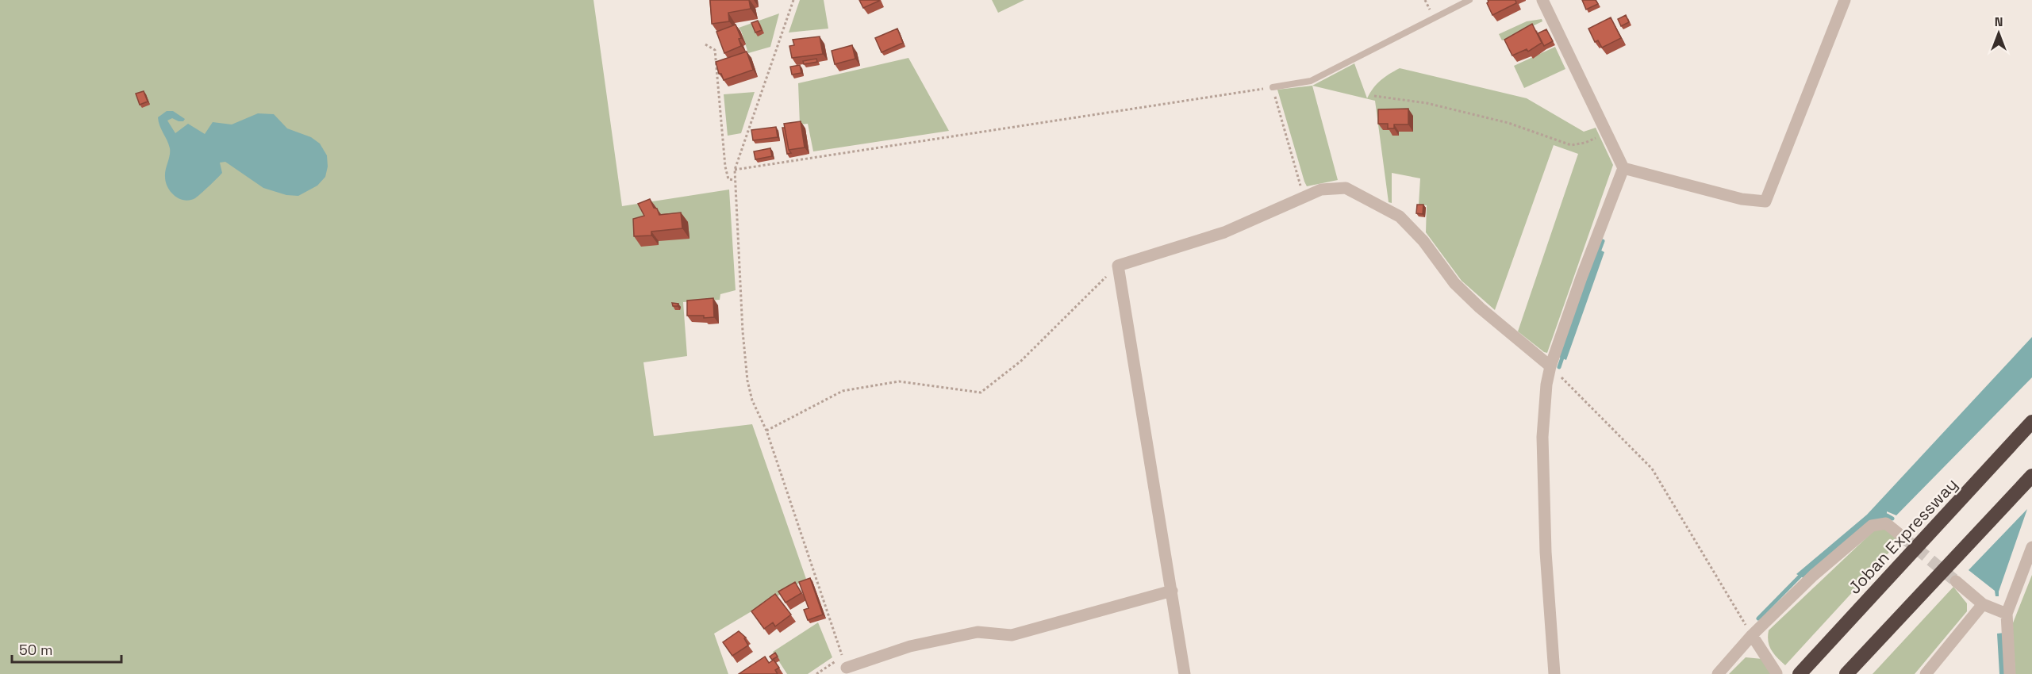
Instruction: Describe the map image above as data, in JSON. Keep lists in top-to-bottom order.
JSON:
{
  "streets": {
    "highway": ["Joban Expressway"]
  },
  "scale_bar": "50 m",
  "north": "top"
}
